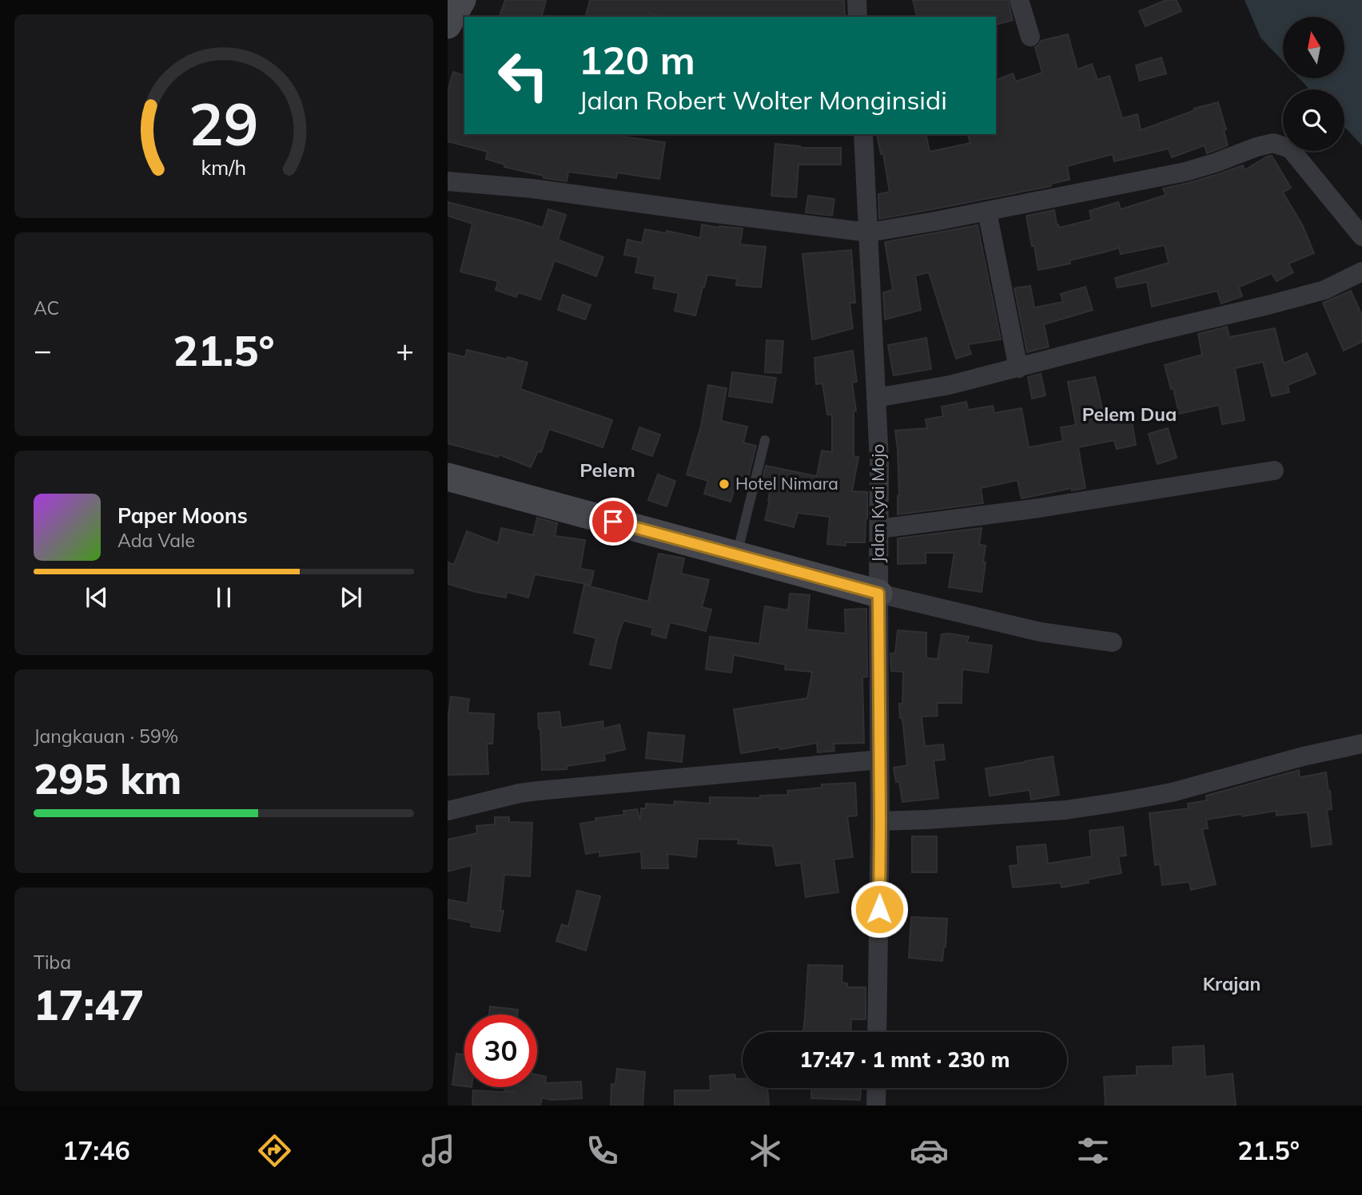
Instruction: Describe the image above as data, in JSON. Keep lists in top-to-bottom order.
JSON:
{
  "streets": {
    "street": ["Jalan Kyai Mojo"]
  },
  "districts": ["Pelem Dua", "Pelem", "Krajan"],
  "places": ["Hotel Nimara"],
  "north": "top",
  "page": {
    "turn": ["120 m", "Jalan Robert Wolter Monginsidi"],
    "tile": [
      "AC",
      ["Jangkauan · 59%", "295 km"],
      ["Tiba", "17:47"]
    ],
    "heat": ["−", "21.5°", "+"],
    "song": ["Paper Moons", "Ada Vale"],
    "limit": "30",
    "trip": "17:47 · 1 mnt · 230 m",
    "tabs": ["17:46", "21.5°"],
    "gauge": ["29", "km/h"]
  }
}
